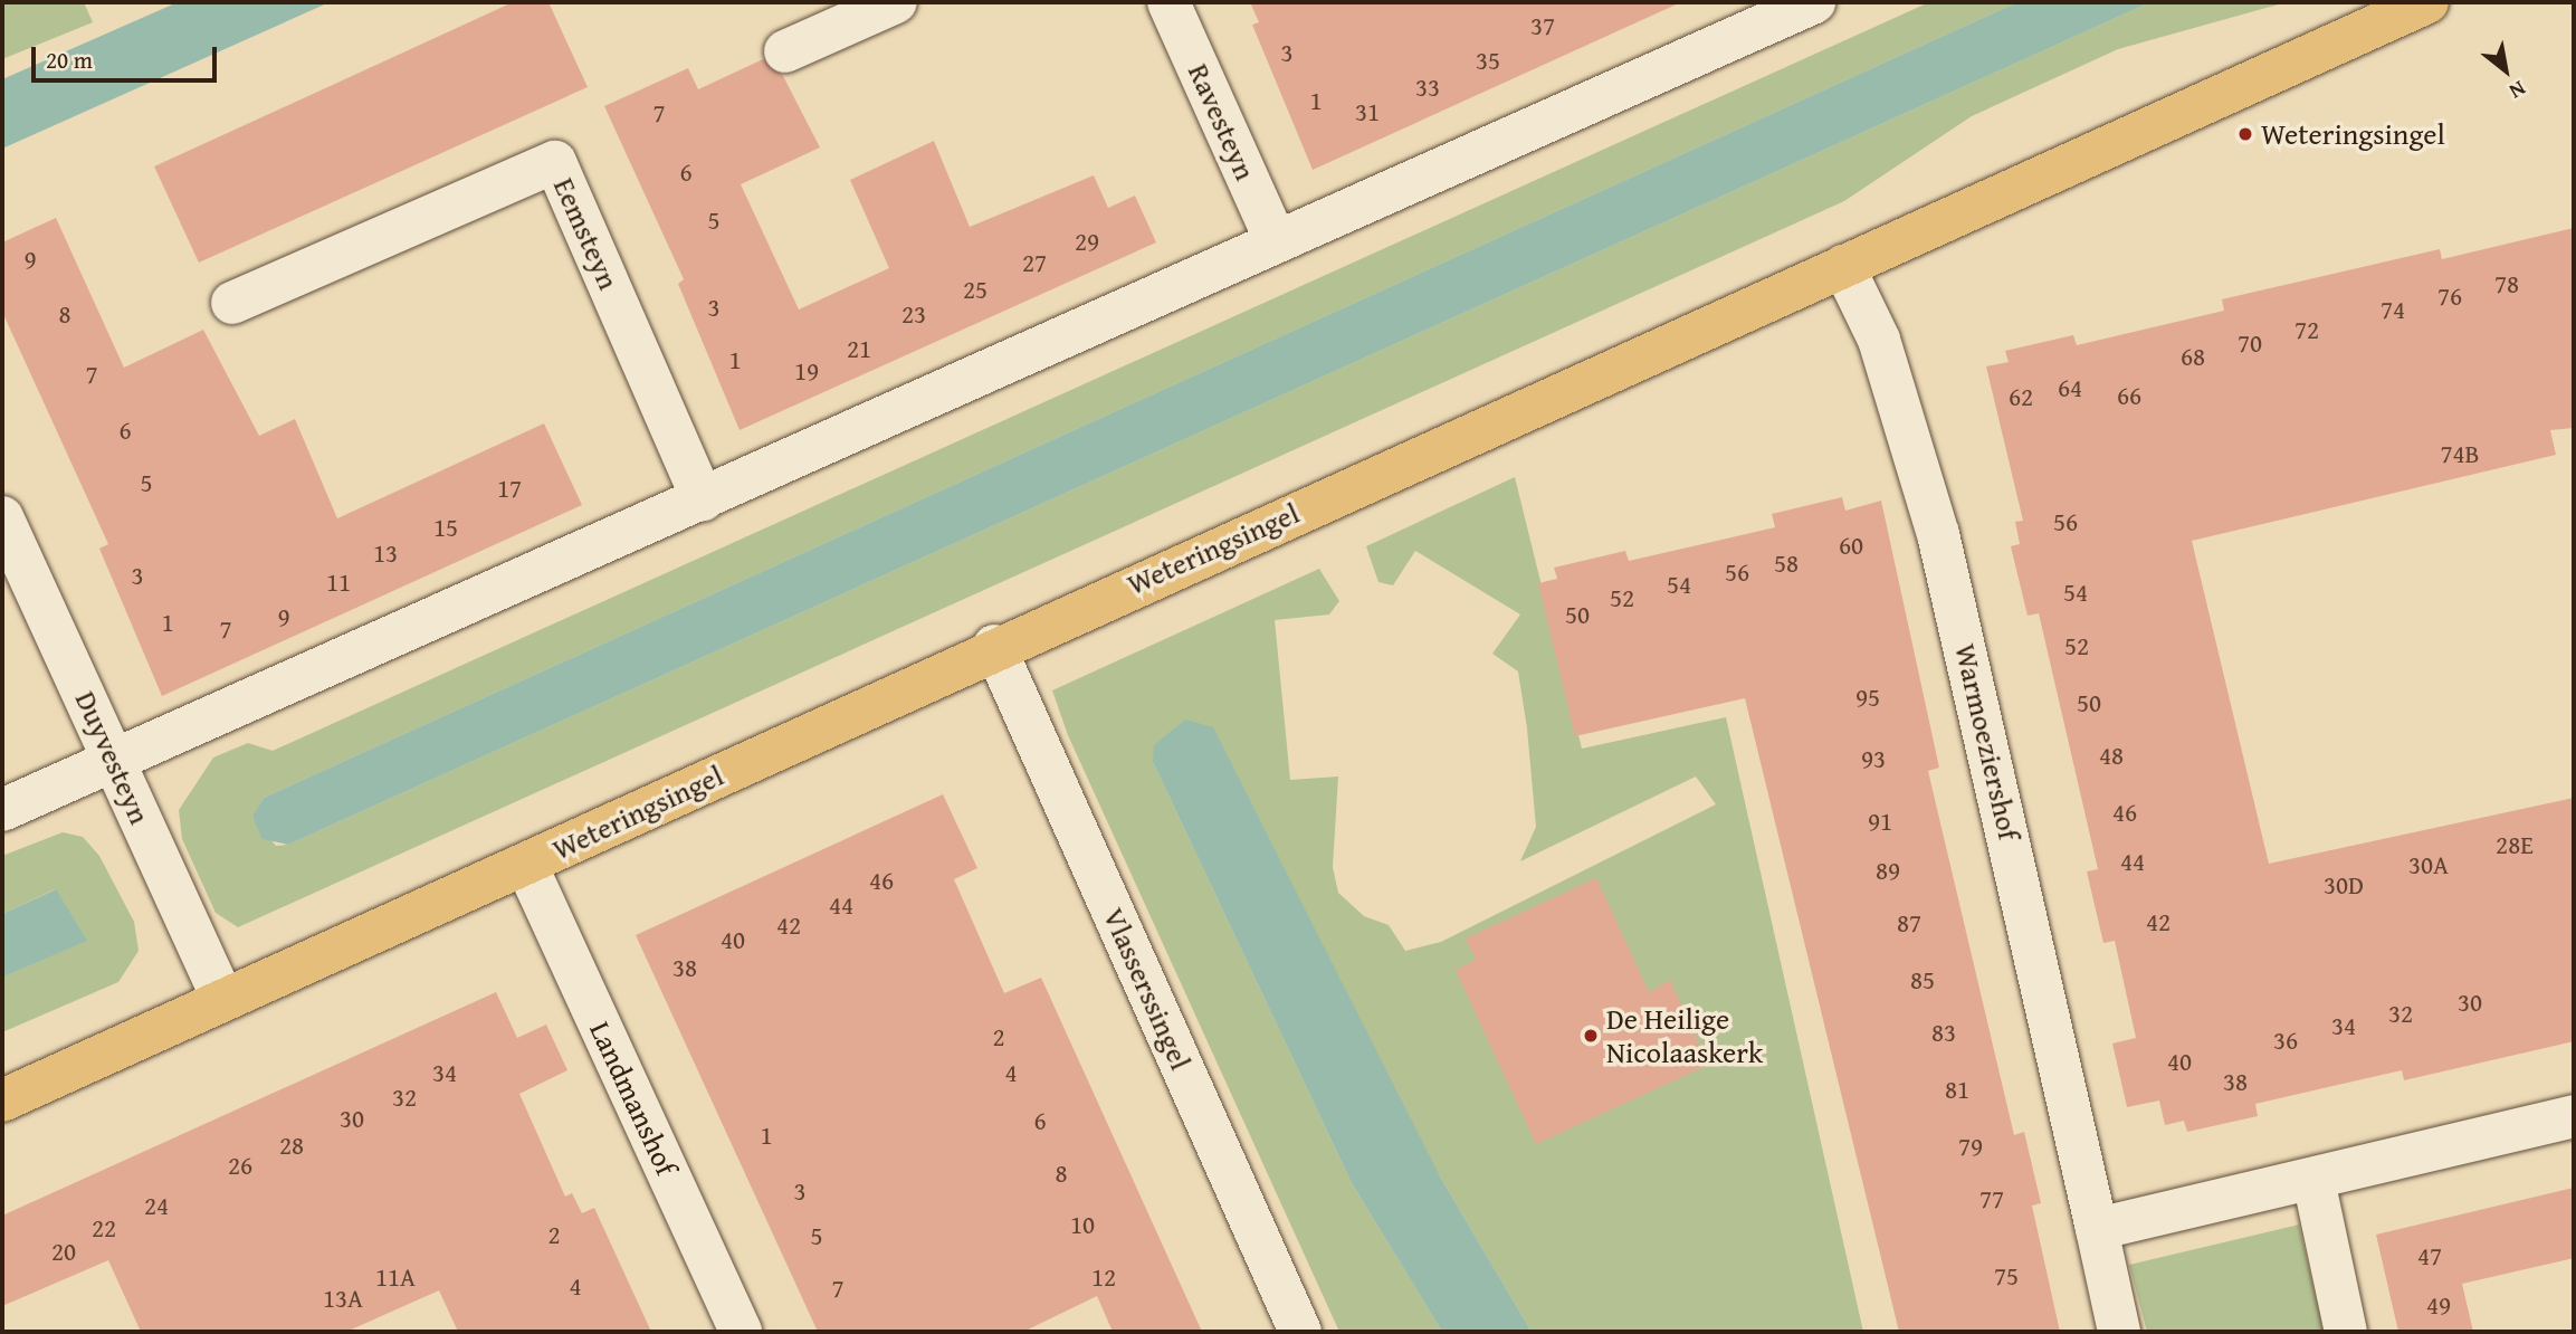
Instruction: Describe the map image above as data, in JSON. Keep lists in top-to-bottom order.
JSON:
{
  "streets": {
    "main road": ["Weteringsingel"],
    "street": [
      "Ravesteyn",
      "Eemsteyn",
      "Warmoeziershof",
      "Duyvesteyn",
      "Vlasserssingel",
      "Landmanshof"
    ]
  },
  "crossings": [
    ["Weteringsingel", "Warmoeziershof"],
    ["Weteringsingel", "Duyvesteyn"],
    ["Weteringsingel", "Vlasserssingel"],
    ["Weteringsingel", "Landmanshof"]
  ],
  "places": ["Weteringsingel", "De Heilige Nicolaaskerk"],
  "house_numbers": [
    "37",
    "3",
    "35",
    "33",
    "1",
    "31",
    "7",
    "6",
    "5",
    "29",
    "9",
    "27",
    "78",
    "25",
    "76",
    "3",
    "74",
    "8",
    "23",
    "72",
    "70",
    "21",
    "68",
    "1",
    "19",
    "7",
    "64",
    "66",
    "62",
    "6",
    "74B",
    "5",
    "17",
    "56",
    "15",
    "60",
    "13",
    "58",
    "56",
    "3",
    "11",
    "54",
    "54",
    "52",
    "50",
    "9",
    "1",
    "7",
    "52",
    "95",
    "50",
    "48",
    "93",
    "46",
    "91",
    "28E",
    "44",
    "30A",
    "89",
    "46",
    "30D",
    "44",
    "42",
    "87",
    "42",
    "40",
    "38",
    "85",
    "30",
    "32",
    "34",
    "83",
    "2",
    "36",
    "40",
    "34",
    "4",
    "38",
    "81",
    "32",
    "30",
    "6",
    "1",
    "28",
    "79",
    "26",
    "8",
    "3",
    "77",
    "24",
    "10",
    "22",
    "2",
    "5",
    "20",
    "47",
    "75",
    "11A",
    "12",
    "4",
    "7",
    "13A",
    "49"
  ],
  "scale_bar": "20 m",
  "north": "bottom right"
}
